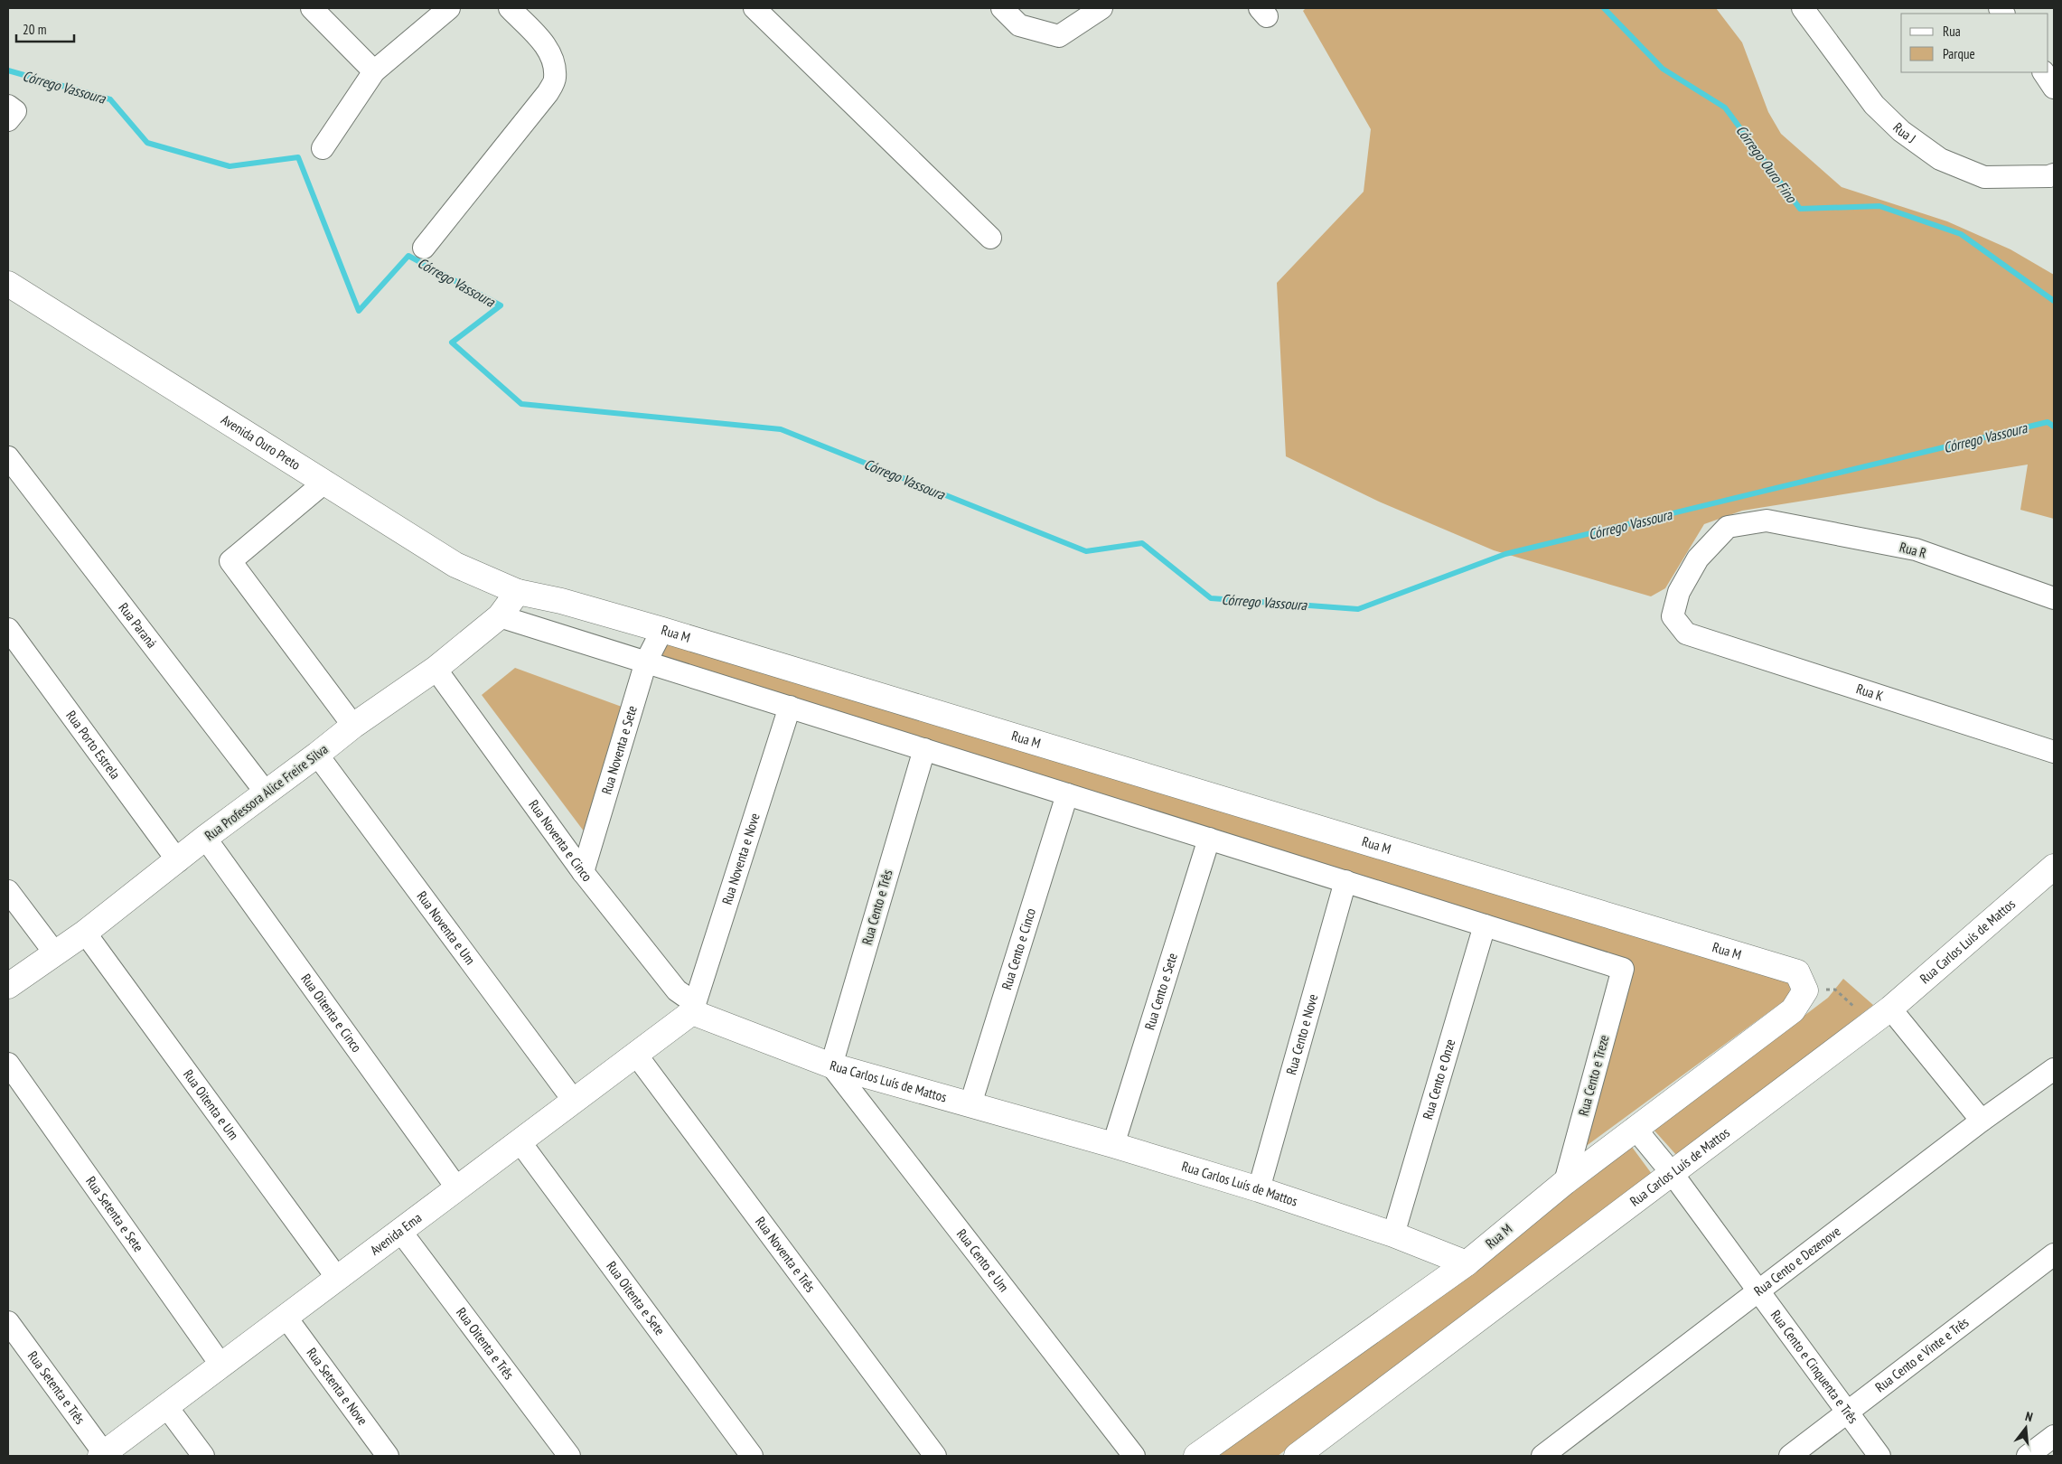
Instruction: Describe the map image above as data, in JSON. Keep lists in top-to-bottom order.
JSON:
{
  "streets": {
    "street": [
      "Rua J",
      "Avenida Ouro Preto",
      "Rua R",
      "Rua Paraná",
      "Rua M",
      "Rua K",
      "Rua Porto Estrela",
      "Rua Noventa e Sete",
      "Rua Professora Alice Freire Silva",
      "Rua Noventa e Cinco",
      "Rua Noventa e Nove",
      "Rua Cento e Três",
      "Rua Noventa e Um",
      "Rua Carlos Luís de Mattos",
      "Rua Cento e Cinco",
      "Rua Cento e Sete",
      "Rua Oitenta e Cinco",
      "Rua Cento e Nove",
      "Rua Cento e Treze",
      "Rua Cento e Onze",
      "Rua Oitenta e Um",
      "Rua Setenta e Sete",
      "Avenida Ema",
      "Rua Noventa e Três",
      "Rua Cento e Um",
      "Rua Cento e Dezenove",
      "Rua Oitenta e Sete",
      "Rua Oitenta e Três",
      "Rua Cento e Vinte e Três",
      "Rua Cento e Cinquenta e Três",
      "Rua Setenta e Nove",
      "Rua Setenta e Três"
    ]
  },
  "crossings": [
    ["Avenida Ouro Preto", "Rua M"],
    ["Avenida Ouro Preto", "Rua Professora Alice Freire Silva"],
    ["Rua R", "Rua K"],
    ["Rua Paraná", "Rua Professora Alice Freire Silva"],
    ["Rua M", "Rua Noventa e Sete"],
    ["Rua M", "Rua Professora Alice Freire Silva"],
    ["Rua M", "Rua Carlos Luís de Mattos"],
    ["Rua M", "Rua Cento e Treze"],
    ["Rua M", "Rua Cento e Cinquenta e Três"],
    ["Rua Porto Estrela", "Rua Professora Alice Freire Silva"],
    ["Rua Noventa e Sete", "Rua Noventa e Cinco"],
    ["Rua Professora Alice Freire Silva", "Rua Noventa e Cinco"],
    ["Rua Professora Alice Freire Silva", "Rua Noventa e Um"],
    ["Rua Professora Alice Freire Silva", "Rua Oitenta e Cinco"],
    ["Rua Professora Alice Freire Silva", "Rua Oitenta e Um"],
    ["Rua Noventa e Cinco", "Rua Noventa e Nove"],
    ["Rua Noventa e Cinco", "Rua Carlos Luís de Mattos"],
    ["Rua Noventa e Cinco", "Avenida Ema"],
    ["Rua Noventa e Nove", "Rua Carlos Luís de Mattos"],
    ["Rua Noventa e Nove", "Avenida Ema"],
    ["Rua Cento e Três", "Rua Carlos Luís de Mattos"],
    ["Rua Cento e Três", "Rua Cento e Um"],
    ["Rua Noventa e Um", "Avenida Ema"],
    ["Rua Carlos Luís de Mattos", "Rua Cento e Cinco"],
    ["Rua Carlos Luís de Mattos", "Rua Cento e Sete"],
    ["Rua Carlos Luís de Mattos", "Rua Cento e Nove"],
    ["Rua Carlos Luís de Mattos", "Rua Cento e Onze"],
    ["Rua Carlos Luís de Mattos", "Avenida Ema"],
    ["Rua Carlos Luís de Mattos", "Rua Cento e Um"],
    ["Rua Carlos Luís de Mattos", "Rua Cento e Cinquenta e Três"],
    ["Rua Oitenta e Cinco", "Avenida Ema"],
    ["Rua Cento e Treze", "Rua Cento e Onze"],
    ["Rua Oitenta e Um", "Avenida Ema"],
    ["Rua Setenta e Sete", "Avenida Ema"],
    ["Avenida Ema", "Rua Noventa e Três"],
    ["Avenida Ema", "Rua Oitenta e Sete"],
    ["Avenida Ema", "Rua Oitenta e Três"],
    ["Avenida Ema", "Rua Setenta e Nove"],
    ["Avenida Ema", "Rua Setenta e Três"],
    ["Rua Cento e Dezenove", "Rua Cento e Cinquenta e Três"],
    ["Rua Cento e Vinte e Três", "Rua Cento e Cinquenta e Três"]
  ],
  "water": ["Córrego Vassoura", "Córrego Ouro Fino"],
  "legend": ["Rua", "Parque"],
  "scale_bar": "20 m",
  "north": "top"
}
